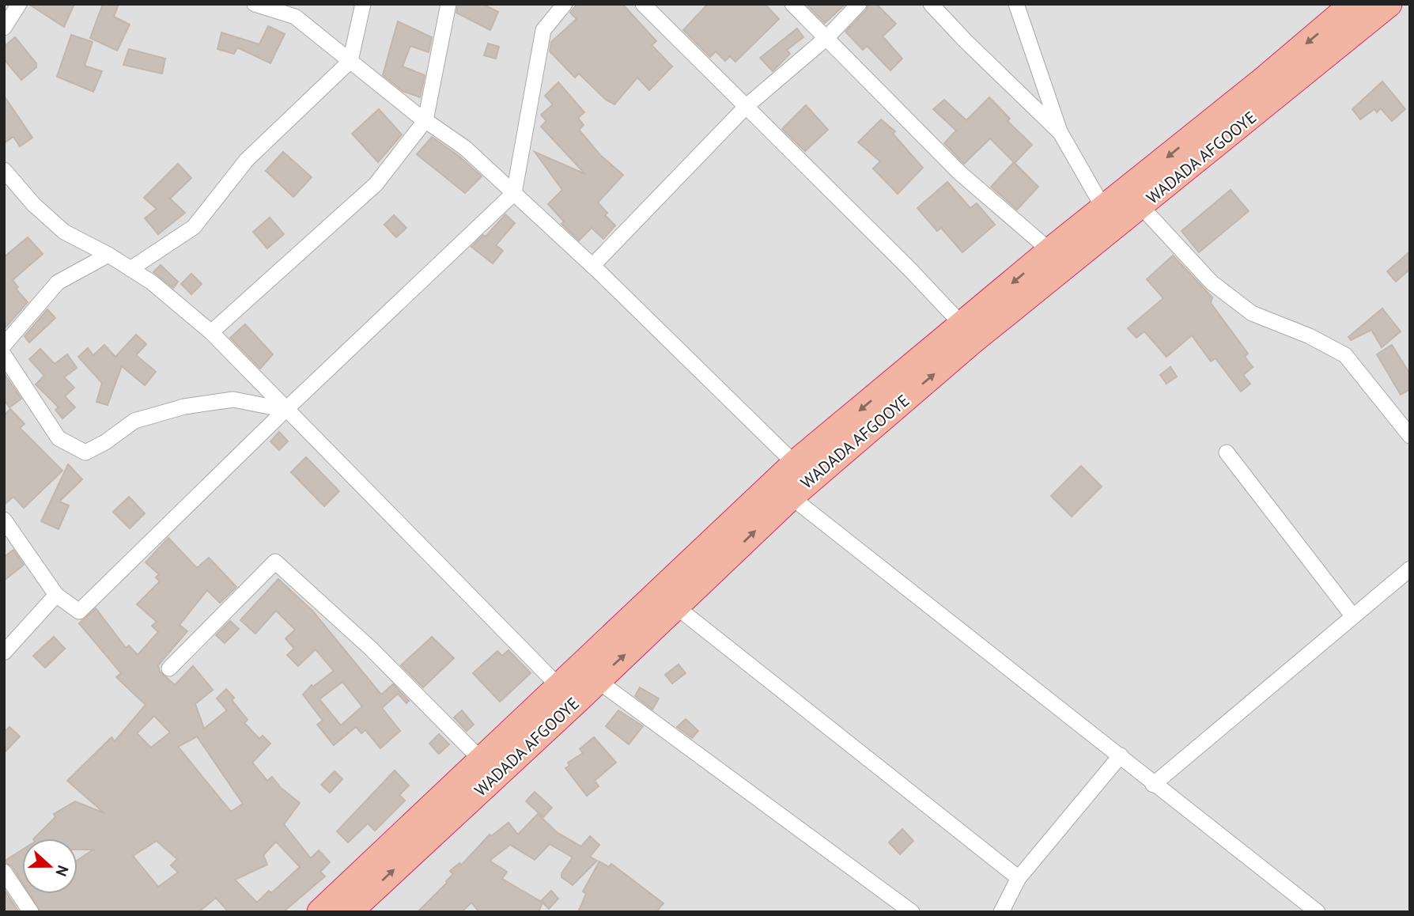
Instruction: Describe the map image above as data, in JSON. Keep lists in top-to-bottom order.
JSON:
{
  "streets": {
    "highway": ["WADADA AFGOOYE"]
  },
  "north": "right"
}
